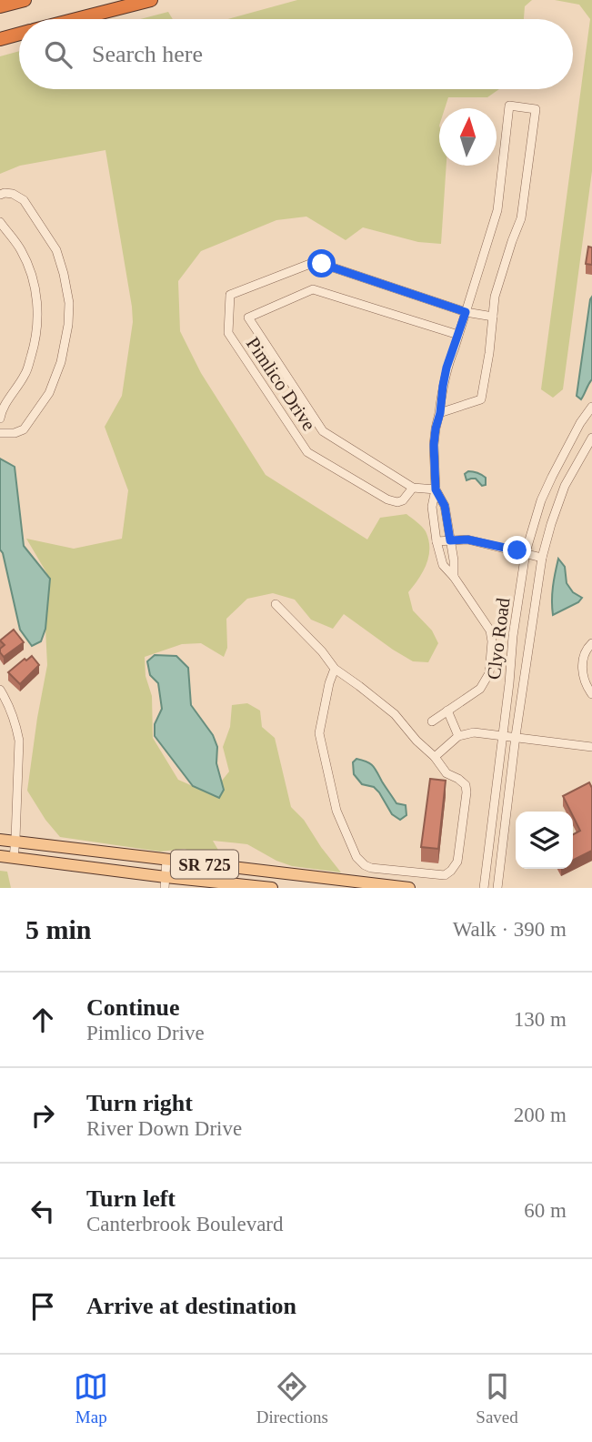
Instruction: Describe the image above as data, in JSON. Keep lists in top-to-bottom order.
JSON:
{
  "streets": {
    "main road": ["SR 725"],
    "street": ["Pimlico Drive", "Clyo Road"]
  },
  "north": "top",
  "page": {
    "search": "Search here",
    "heading": ["5 min", "Walk · 390 m"],
    "list": [
      ["Continue", "Pimlico Drive", "130 m"],
      ["Turn right", "River Down Drive", "200 m"],
      ["Turn left", "Canterbrook Boulevard", "60 m"],
      "Arrive at destination"
    ],
    "nav": ["Map", "Directions", "Saved"]
  }
}
